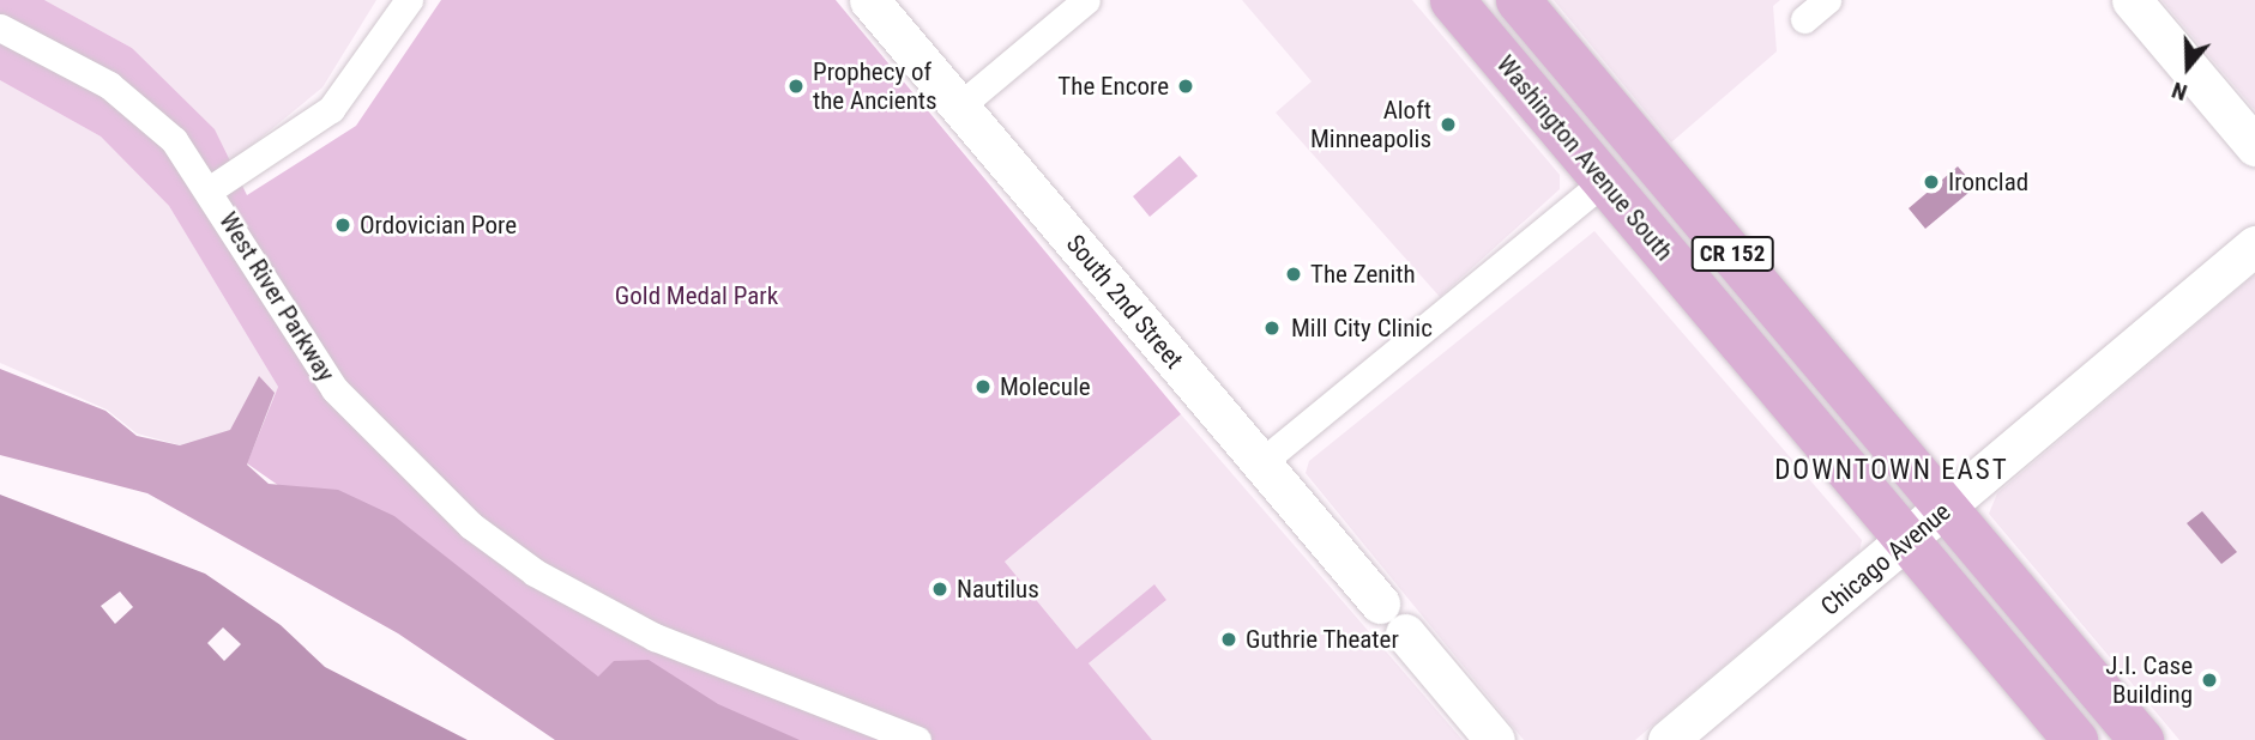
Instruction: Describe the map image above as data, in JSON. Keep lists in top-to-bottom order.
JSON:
{
  "streets": {
    "main road": ["Washington Avenue South", "CR 152"],
    "street": ["West River Parkway", "South 2nd Street", "Chicago Avenue"]
  },
  "crossings": [
    ["Washington Avenue South", "Chicago Avenue"]
  ],
  "districts": ["DOWNTOWN EAST"],
  "parks": ["Gold Medal Park"],
  "places": [
    "Prophecy of the Ancients",
    "The Encore",
    "Aloft Minneapolis",
    "Ironclad",
    "Ordovician Pore",
    "The Zenith",
    "Mill City Clinic",
    "Molecule",
    "Nautilus",
    "Guthrie Theater",
    "J.I. Case Building"
  ],
  "north": "bottom"
}
